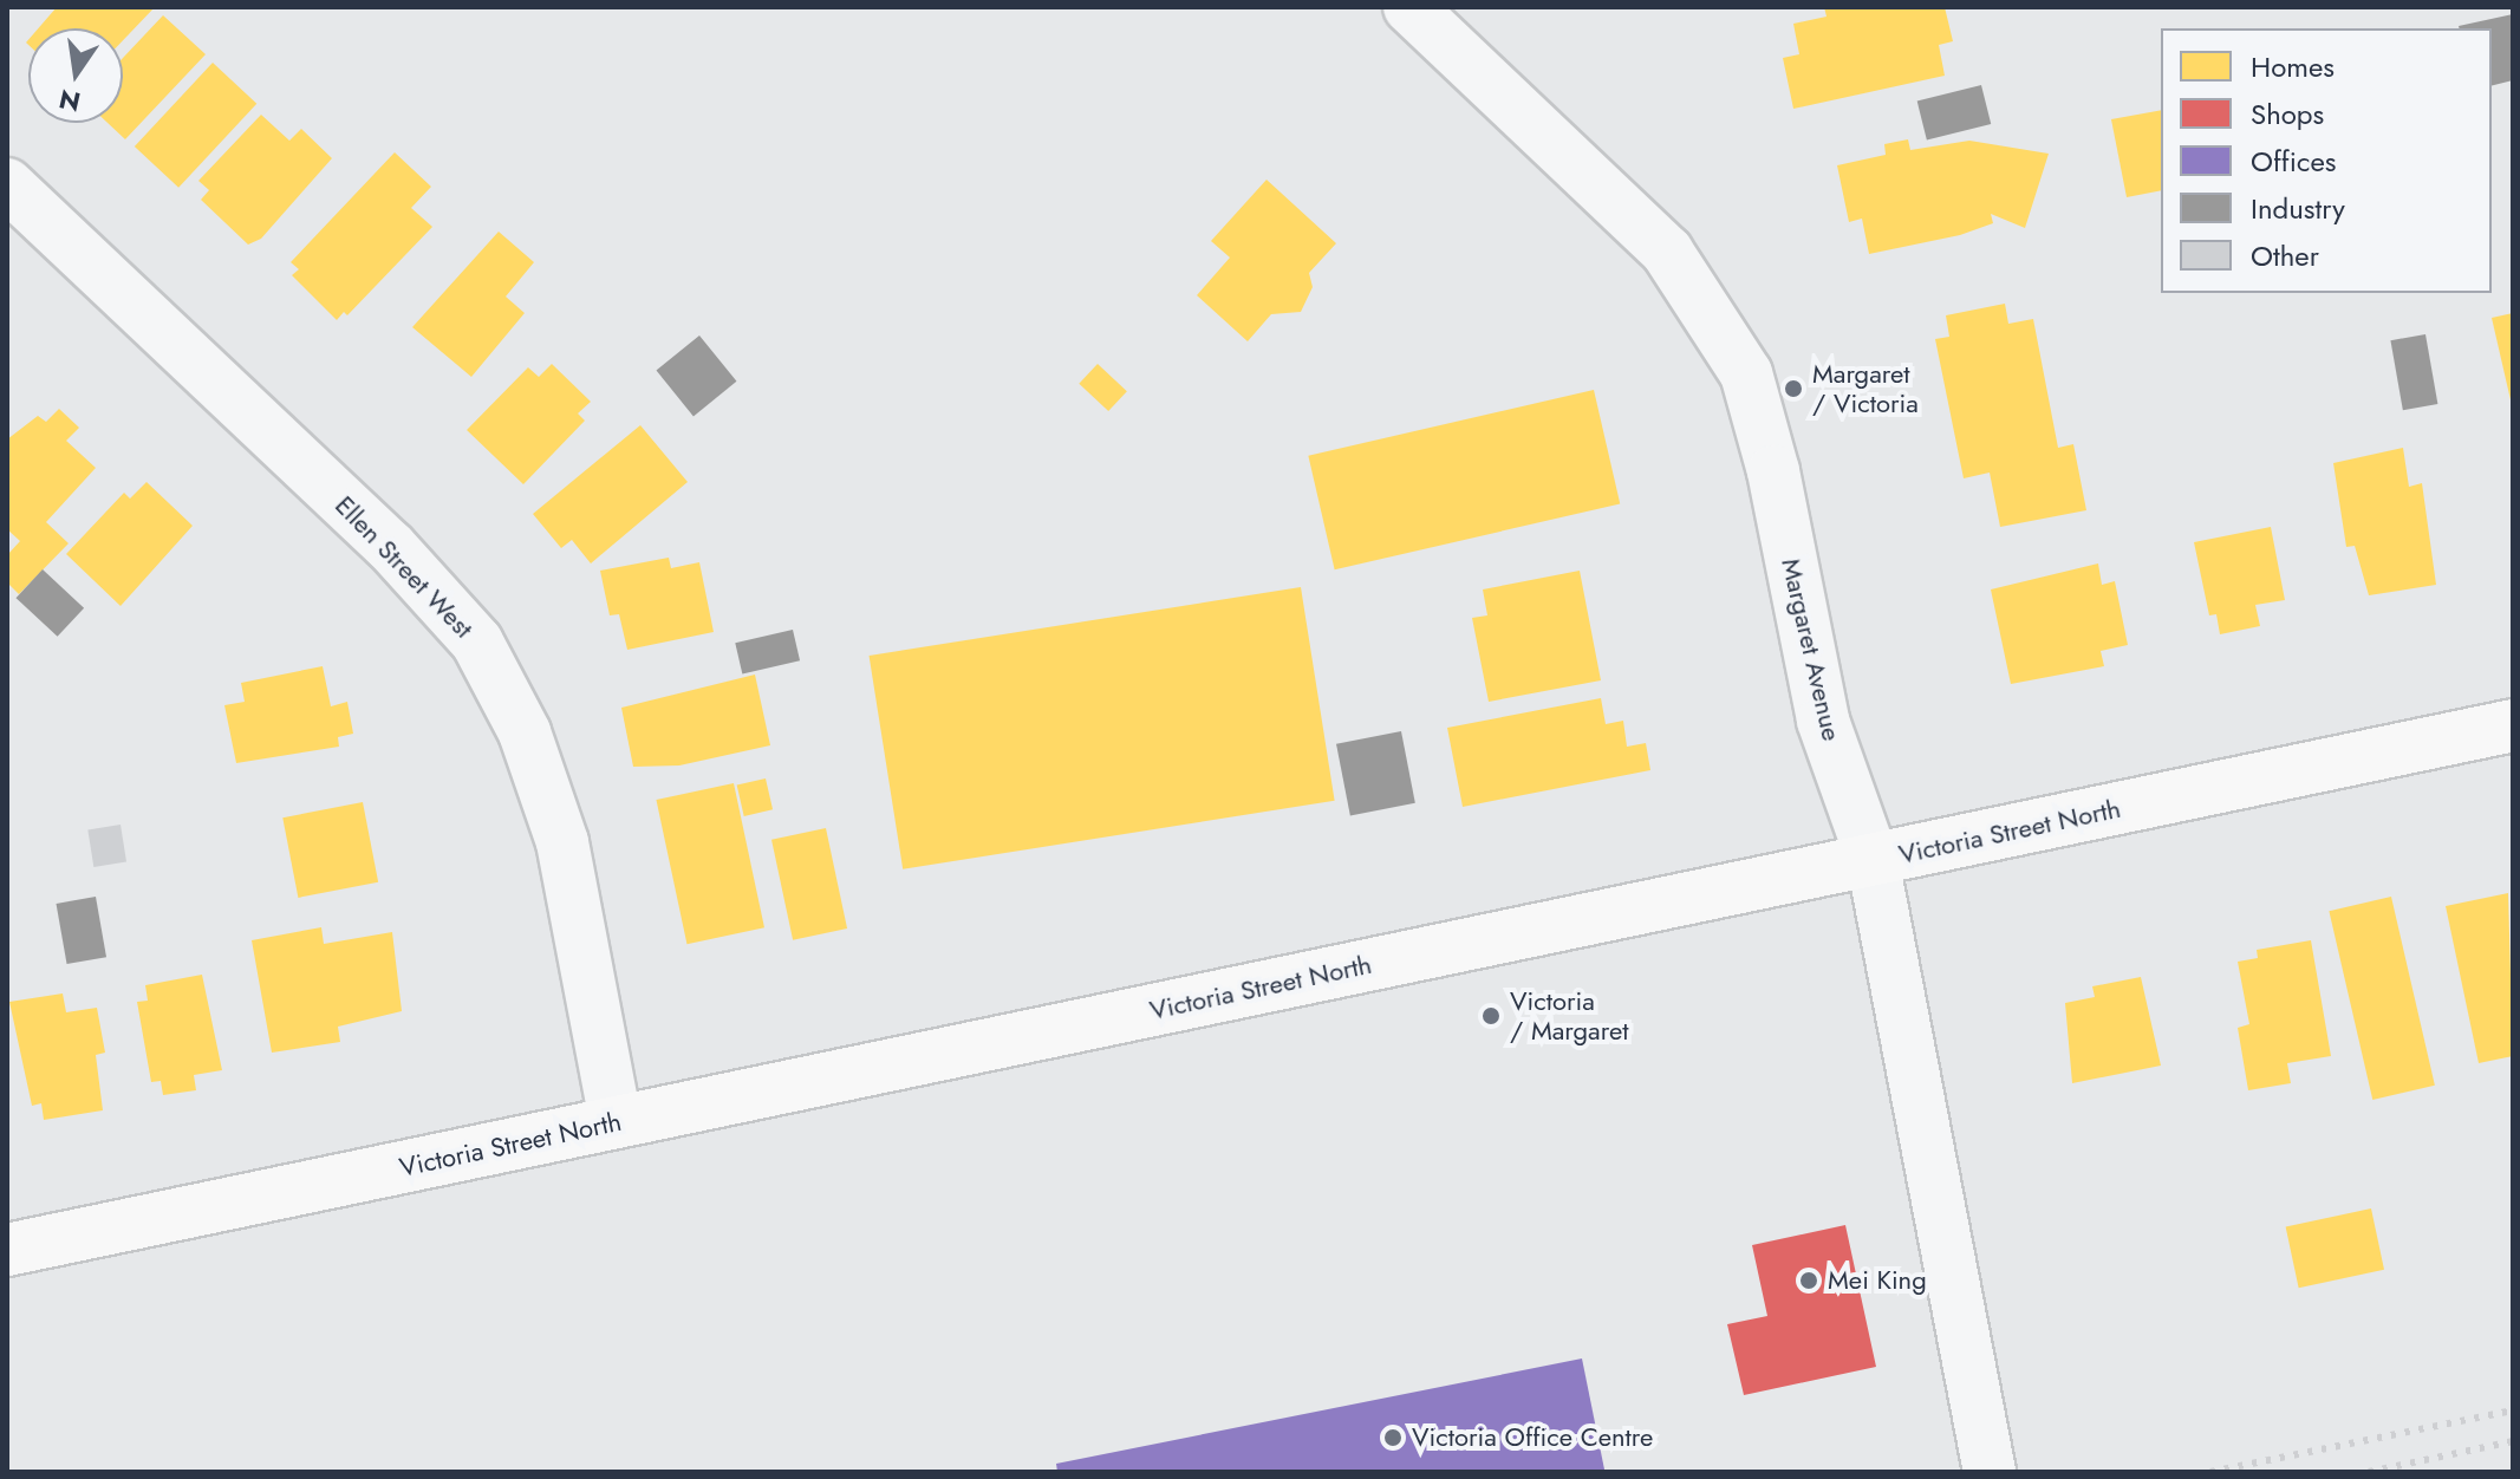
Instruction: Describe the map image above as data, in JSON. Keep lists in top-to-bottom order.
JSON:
{
  "streets": {
    "main road": ["Victoria Street North"],
    "street": ["Ellen Street West", "Margaret Avenue"]
  },
  "crossings": [
    ["Ellen Street West", "Victoria Street North"],
    ["Margaret Avenue", "Victoria Street North"]
  ],
  "places": [
    "Margaret / Victoria",
    "Victoria / Margaret",
    "Mei King",
    "Victoria Office Centre"
  ],
  "legend": [
    "Homes",
    "Shops",
    "Offices",
    "Industry",
    "Other"
  ],
  "north": "bottom"
}
